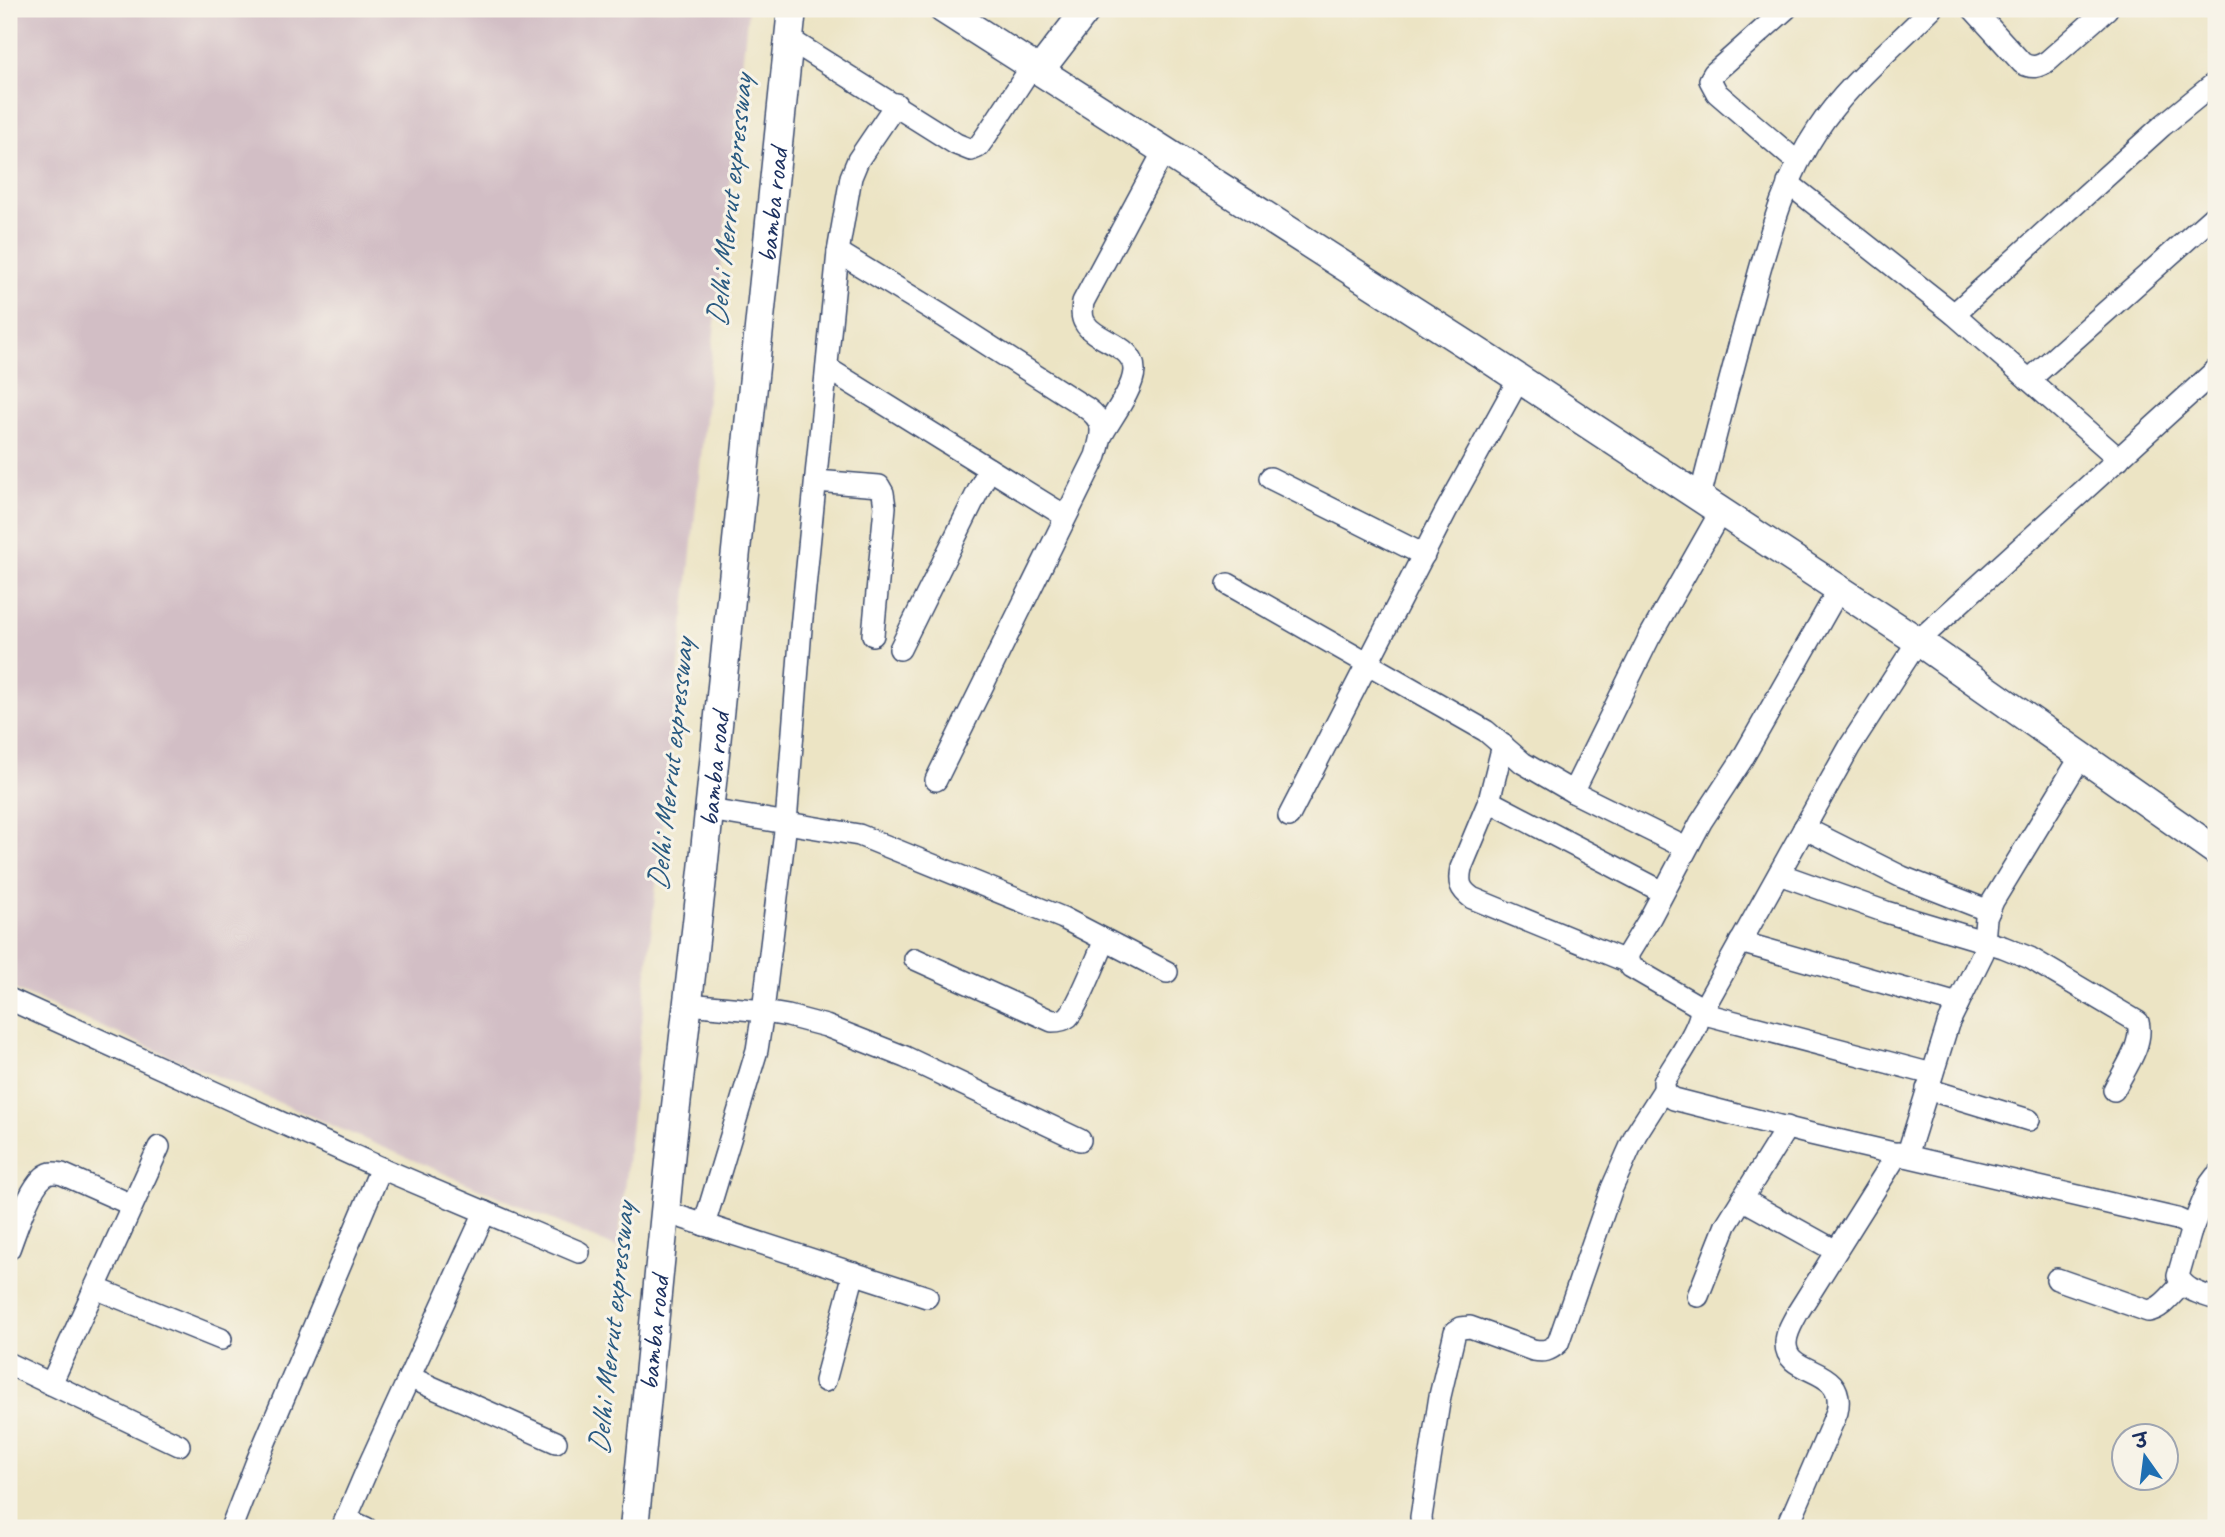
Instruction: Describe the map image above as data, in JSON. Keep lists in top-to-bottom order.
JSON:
{
  "streets": {
    "street": ["bamba road"]
  },
  "water": ["Delhi Merrut expressway"],
  "north": "top"
}
